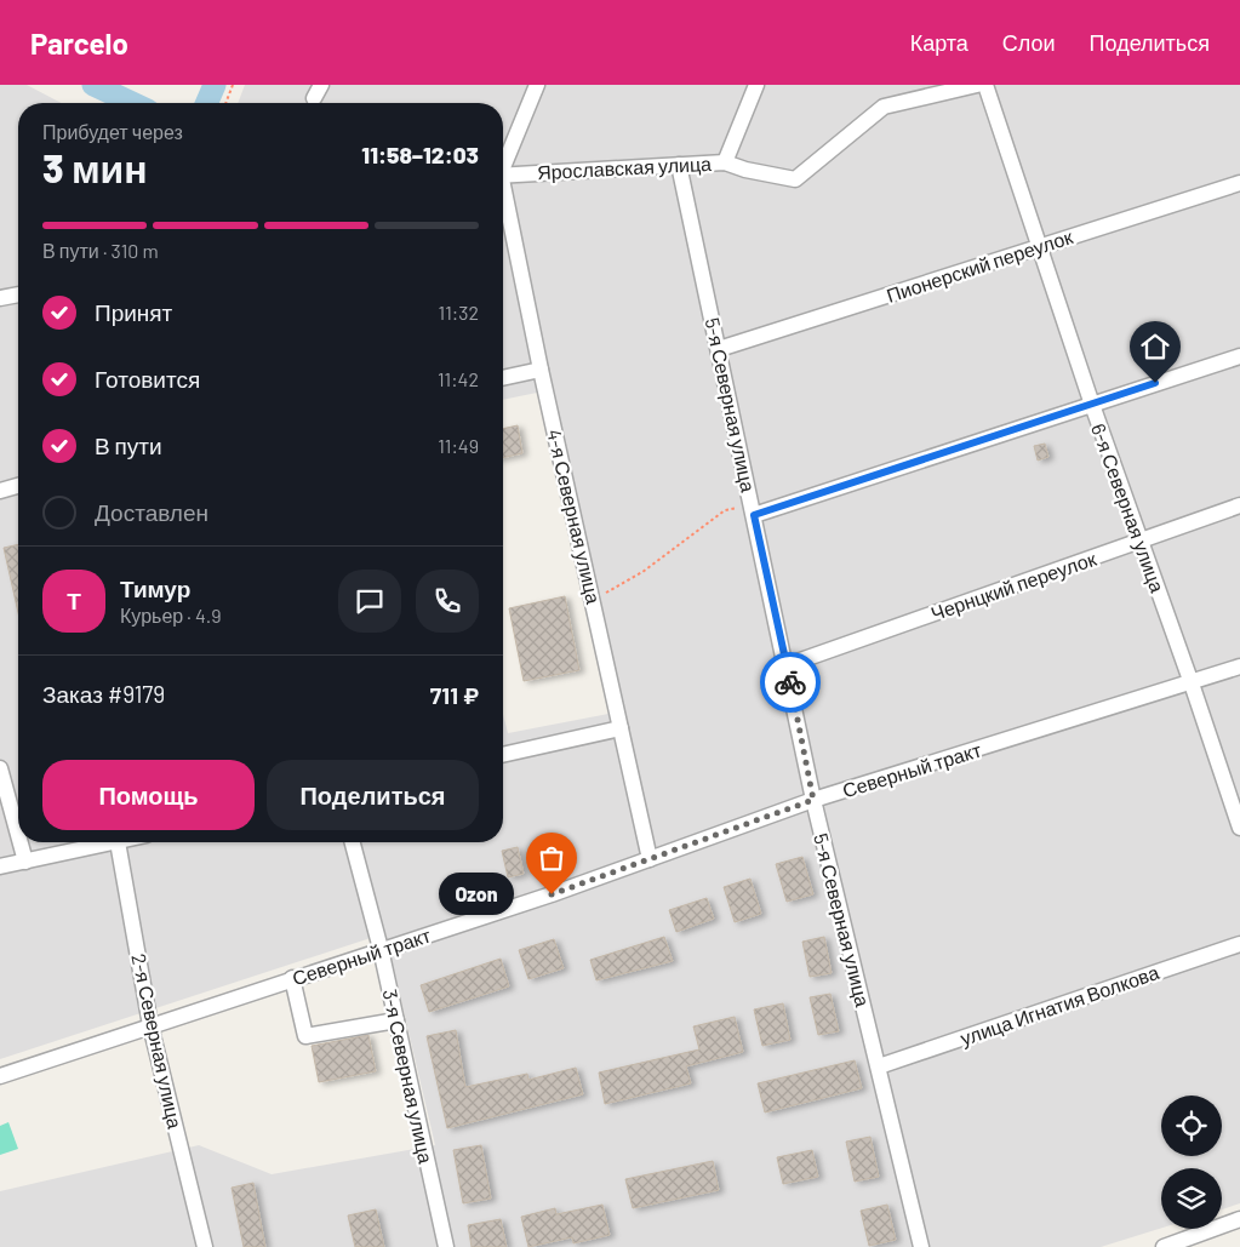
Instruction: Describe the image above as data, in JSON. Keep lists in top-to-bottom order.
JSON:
{
  "streets": {
    "street": [
      "Ярославская улица",
      "Пионерский переулок",
      "5-я Северная улица",
      "6-я Северная улица",
      "4-я Северная улица",
      "Чернцкий переулок",
      "Северный тракт",
      "улица Игнатия Волкова",
      "2-я Северная улица",
      "3-я Северная улица"
    ]
  },
  "crossings": [
    ["Ярославская улица", "5-я Северная улица"],
    ["Пионерский переулок", "5-я Северная улица"],
    ["Пионерский переулок", "6-я Северная улица"],
    ["5-я Северная улица", "Чернцкий переулок"],
    ["5-я Северная улица", "Северный тракт"],
    ["5-я Северная улица", "улица Игнатия Волкова"],
    ["6-я Северная улица", "Чернцкий переулок"],
    ["6-я Северная улица", "Северный тракт"],
    ["4-я Северная улица", "Северный тракт"],
    ["Северный тракт", "2-я Северная улица"],
    ["Северный тракт", "3-я Северная улица"]
  ],
  "places": ["Ozon"],
  "page": {
    "header": "Parcelo",
    "nav": ["Карта", "Слои", "Поделиться"],
    "heading": ["3 мин", "Прибудет через", "11:58–12:03"],
    "panel": [
      "Тимур",
      "Курьер · 4.9",
      "Заказ #9179",
      "711 ₽"
    ],
    "bar": "В пути · 310 m",
    "list": [
      ["Принят", "11:32"],
      ["Готовится", "11:42"],
      ["В пути", "11:49"],
      "Доставлен"
    ],
    "round": "Т",
    "buttons": ["Помощь", "Поделиться"],
    "bubble": "Ozon"
  }
}
